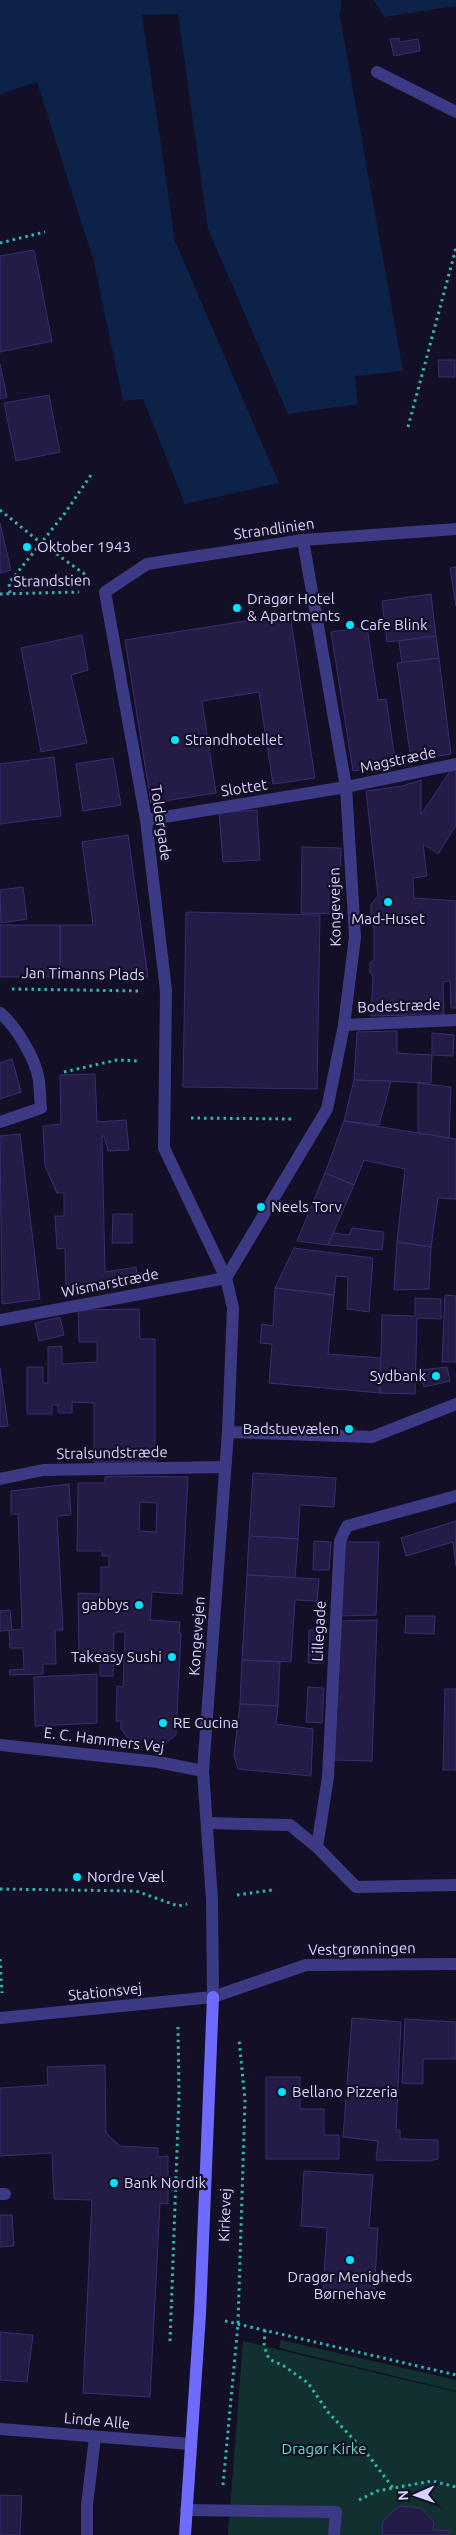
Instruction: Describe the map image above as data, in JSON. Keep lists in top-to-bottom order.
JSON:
{
  "streets": {
    "main road": ["Kirkevej"],
    "street": [
      "Strandlinien",
      "Magstræde",
      "Slottet",
      "Toldergade",
      "Kongevejen",
      "Bodestræde",
      "Wismarstræde",
      "Stralsundstræde",
      "Lillegade",
      "E. C. Hammers Vej",
      "Vestgrønningen",
      "Stationsvej",
      "Linde Alle"
    ],
    "path": ["Strandstien", "Jan Timanns Plads"]
  },
  "crossings": [
    ["Strandlinien", "Strandstien"],
    ["Strandlinien", "Toldergade"],
    ["Strandlinien", "Kongevejen"],
    ["Strandstien", "Toldergade"],
    ["Magstræde", "Slottet"],
    ["Magstræde", "Kongevejen"],
    ["Slottet", "Toldergade"],
    ["Slottet", "Kongevejen"],
    ["Toldergade", "Kongevejen"],
    ["Toldergade", "Jan Timanns Plads"],
    ["Kongevejen", "Bodestræde"],
    ["Kongevejen", "Wismarstræde"],
    ["Kongevejen", "Stralsundstræde"],
    ["Kongevejen", "E. C. Hammers Vej"],
    ["Kongevejen", "Vestgrønningen"],
    ["Kongevejen", "Stationsvej"],
    ["Kongevejen", "Kirkevej"],
    ["Vestgrønningen", "Stationsvej"],
    ["Vestgrønningen", "Kirkevej"],
    ["Stationsvej", "Kirkevej"],
    ["Kirkevej", "Linde Alle"]
  ],
  "parks": ["Dragør Kirke"],
  "places": [
    "Oktober 1943",
    "Dragør Hotel & Apartments",
    "Cafe Blink",
    "Strandhotellet",
    "Mad-Huset",
    "Neels Torv",
    "Sydbank",
    "Badstuevælen",
    "gabbys",
    "Takeasy Sushi",
    "RE Cucina",
    "Nordre Væl",
    "Bellano Pizzeria",
    "Bank Nordik",
    "Dragør Menigheds Børnehave"
  ],
  "north": "left"
}
